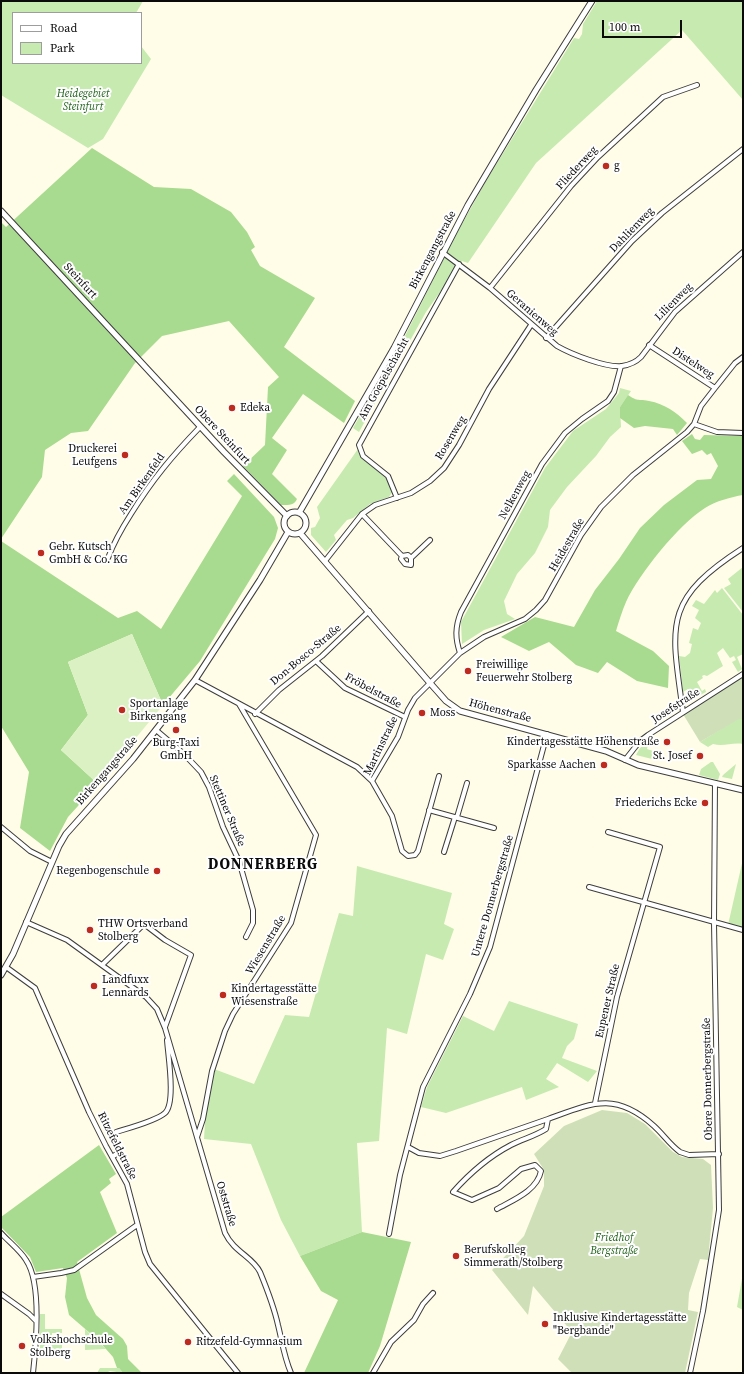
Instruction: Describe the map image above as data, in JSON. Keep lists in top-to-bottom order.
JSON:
{
  "streets": {
    "street": [
      "Fliederweg",
      "Dahlienweg",
      "Birkengangstraße",
      "Steinfurt",
      "Lilienweg",
      "Geranienweg",
      "Distelweg",
      "Am Goepelschacht",
      "Obere Steinfurt",
      "Rosenweg",
      "Am Birkenfeld",
      "Nelkenweg",
      "Heidestraße",
      "Don-Bosco-Straße",
      "Fröbelstraße",
      "Josefstraße",
      "Höhenstraße",
      "Martinstraße",
      "Stettiner Straße",
      "Untere Donnerbergstraße",
      "Wiesenstraße",
      "Eupener Straße",
      "Obere Donnerbergstraße",
      "Ritzefeldstraße",
      "Oststraße"
    ]
  },
  "crossings": [
    ["Fliederweg", "Geranienweg"],
    ["Dahlienweg", "Geranienweg"],
    ["Birkengangstraße", "Geranienweg"],
    ["Birkengangstraße", "Obere Steinfurt"],
    ["Birkengangstraße", "Höhenstraße"],
    ["Birkengangstraße", "Stettiner Straße"],
    ["Birkengangstraße", "Ritzefeldstraße"],
    ["Birkengangstraße", "Oststraße"],
    ["Steinfurt", "Obere Steinfurt"],
    ["Lilienweg", "Geranienweg"],
    ["Lilienweg", "Distelweg"],
    ["Lilienweg", "Nelkenweg"],
    ["Geranienweg", "Am Goepelschacht"],
    ["Geranienweg", "Rosenweg"],
    ["Geranienweg", "Nelkenweg"],
    ["Distelweg", "Heidestraße"],
    ["Am Goepelschacht", "Rosenweg"],
    ["Obere Steinfurt", "Am Birkenfeld"],
    ["Obere Steinfurt", "Höhenstraße"],
    ["Rosenweg", "Höhenstraße"],
    ["Nelkenweg", "Heidestraße"],
    ["Heidestraße", "Höhenstraße"],
    ["Heidestraße", "Martinstraße"],
    ["Don-Bosco-Straße", "Fröbelstraße"],
    ["Don-Bosco-Straße", "Höhenstraße"],
    ["Fröbelstraße", "Martinstraße"],
    ["Josefstraße", "Höhenstraße"],
    ["Höhenstraße", "Martinstraße"],
    ["Höhenstraße", "Untere Donnerbergstraße"],
    ["Höhenstraße", "Obere Donnerbergstraße"],
    ["Wiesenstraße", "Oststraße"]
  ],
  "districts": ["DONNERBERG"],
  "parks": ["Heidegebiet Steinfurt", "Friedhof Bergstraße"],
  "places": [
    "g",
    "Edeka",
    "Druckerei Leufgens",
    "Gebr. Kutsch GmbH & Co. KG",
    "Freiwillige Feuerwehr Stolberg",
    "Sportanlage Birkengang",
    "Moss",
    "Burg-Taxi GmbH",
    "Kindertagesstätte Höhenstraße",
    "St. Josef",
    "Sparkasse Aachen",
    "Friederichs Ecke",
    "Regenbogenschule",
    "THW Ortsverband Stolberg",
    "Landfuxx Lennards",
    "Kindertagesstätte Wiesenstraße",
    "Berufskolleg Simmerath/Stolberg",
    "Inklusive Kindertagesstätte \"Bergbande\"",
    "Ritzefeld-Gymnasium",
    "Volkshochschule Stolberg"
  ],
  "legend": ["Road", "Park"],
  "scale_bar": "100 m"
}
